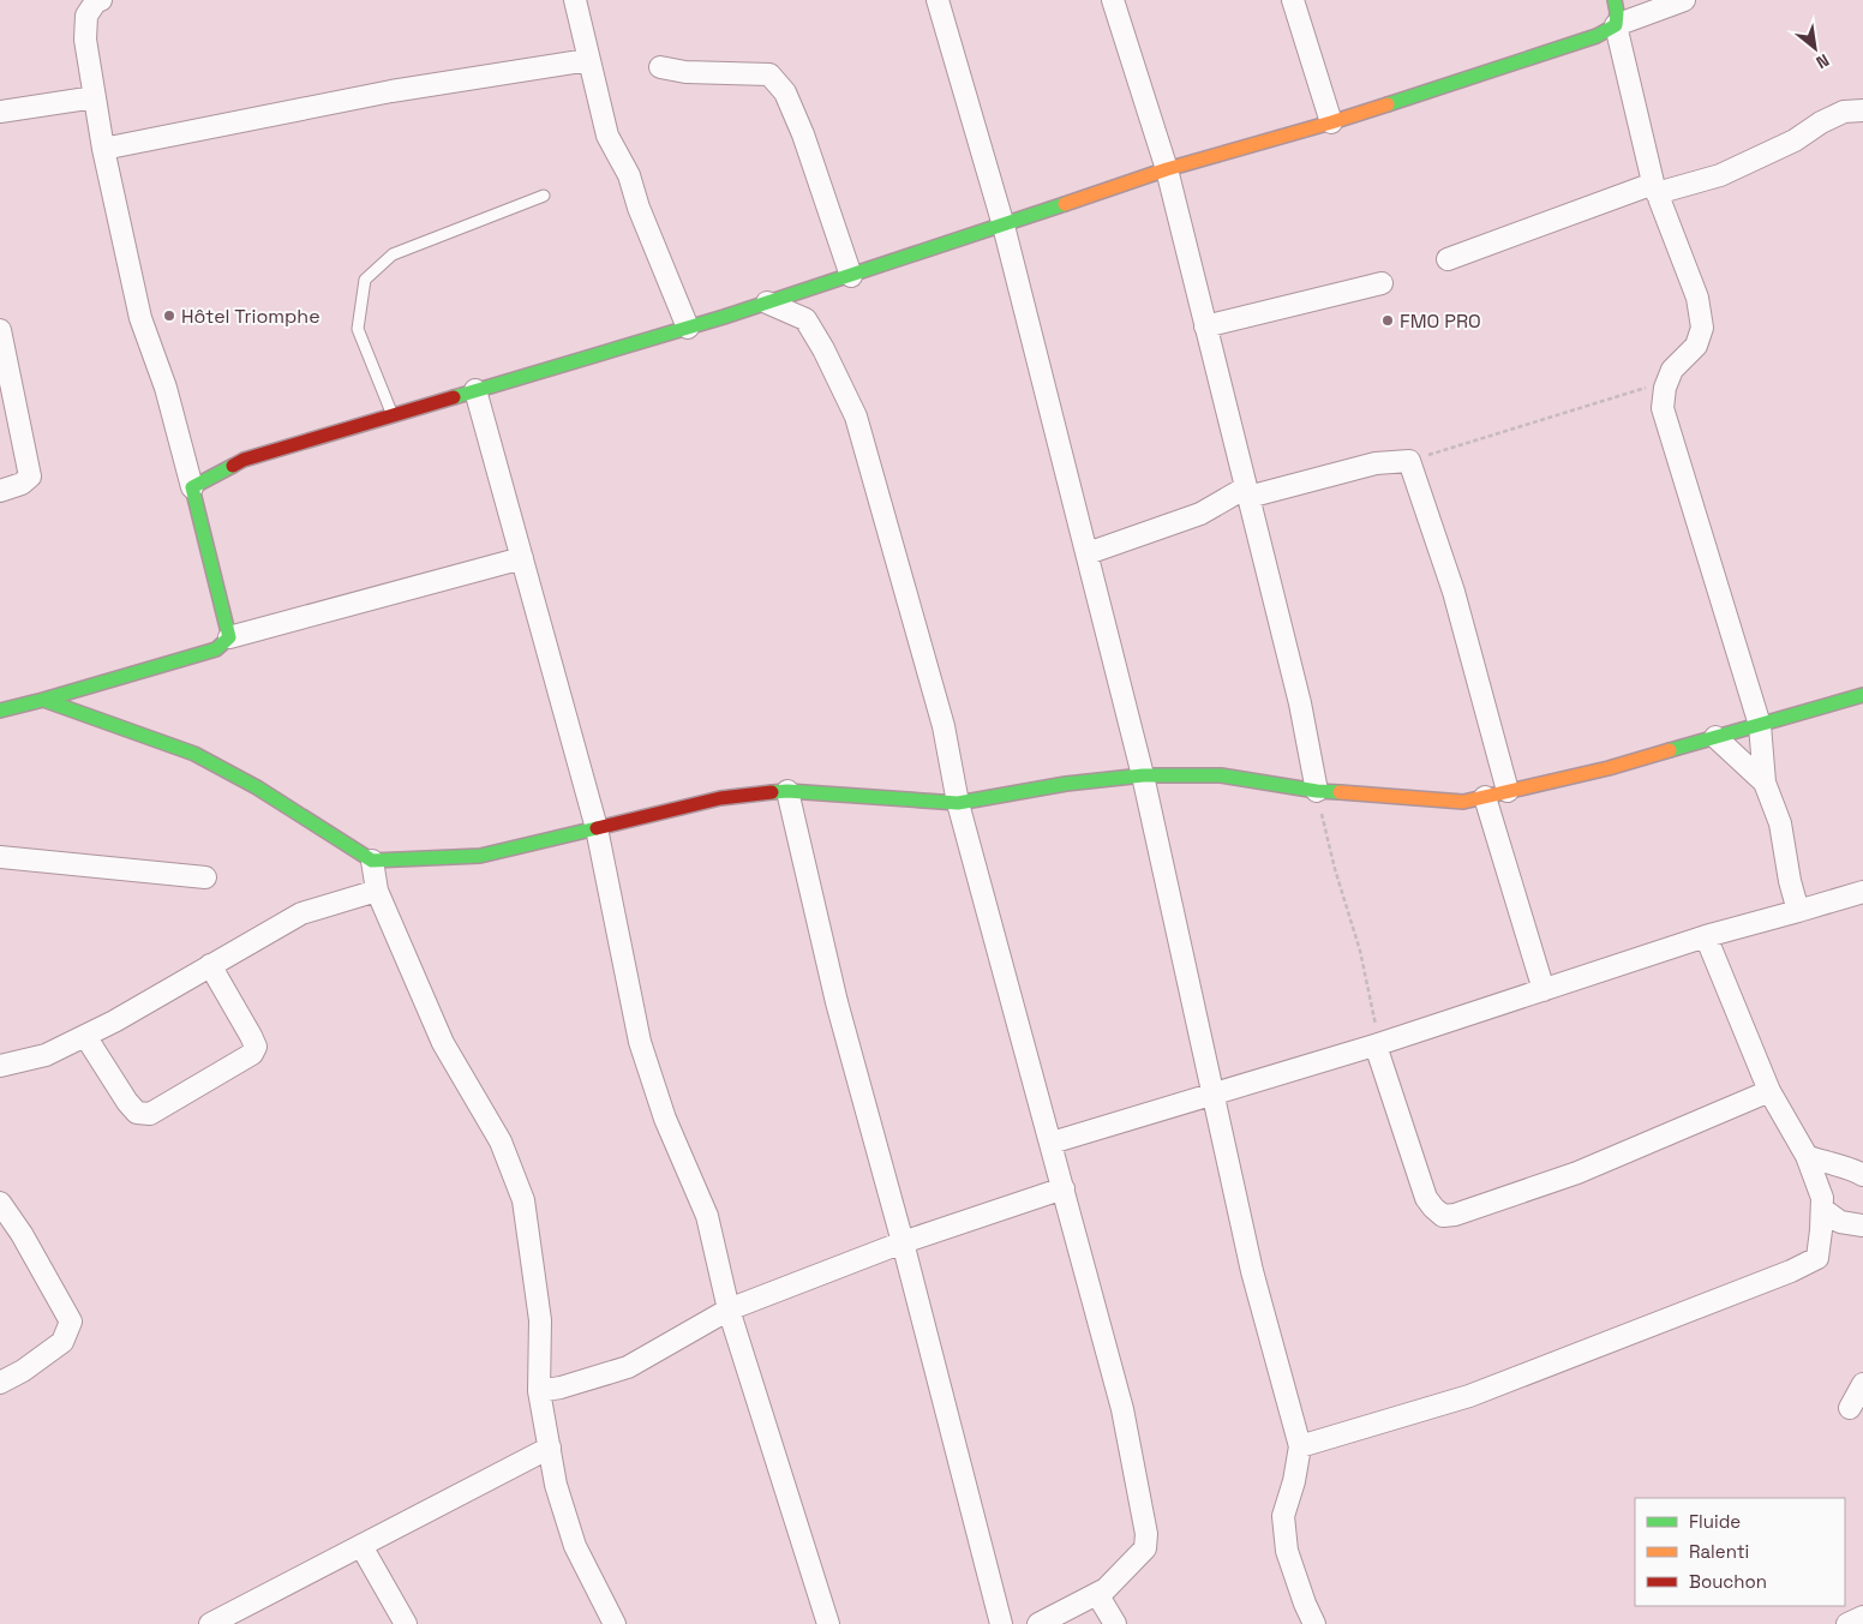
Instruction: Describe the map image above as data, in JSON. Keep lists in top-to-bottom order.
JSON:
{
  "places": ["Hôtel Triomphe", "FMO PRO"],
  "legend": ["Fluide", "Ralenti", "Bouchon"],
  "north": "bottom right"
}
